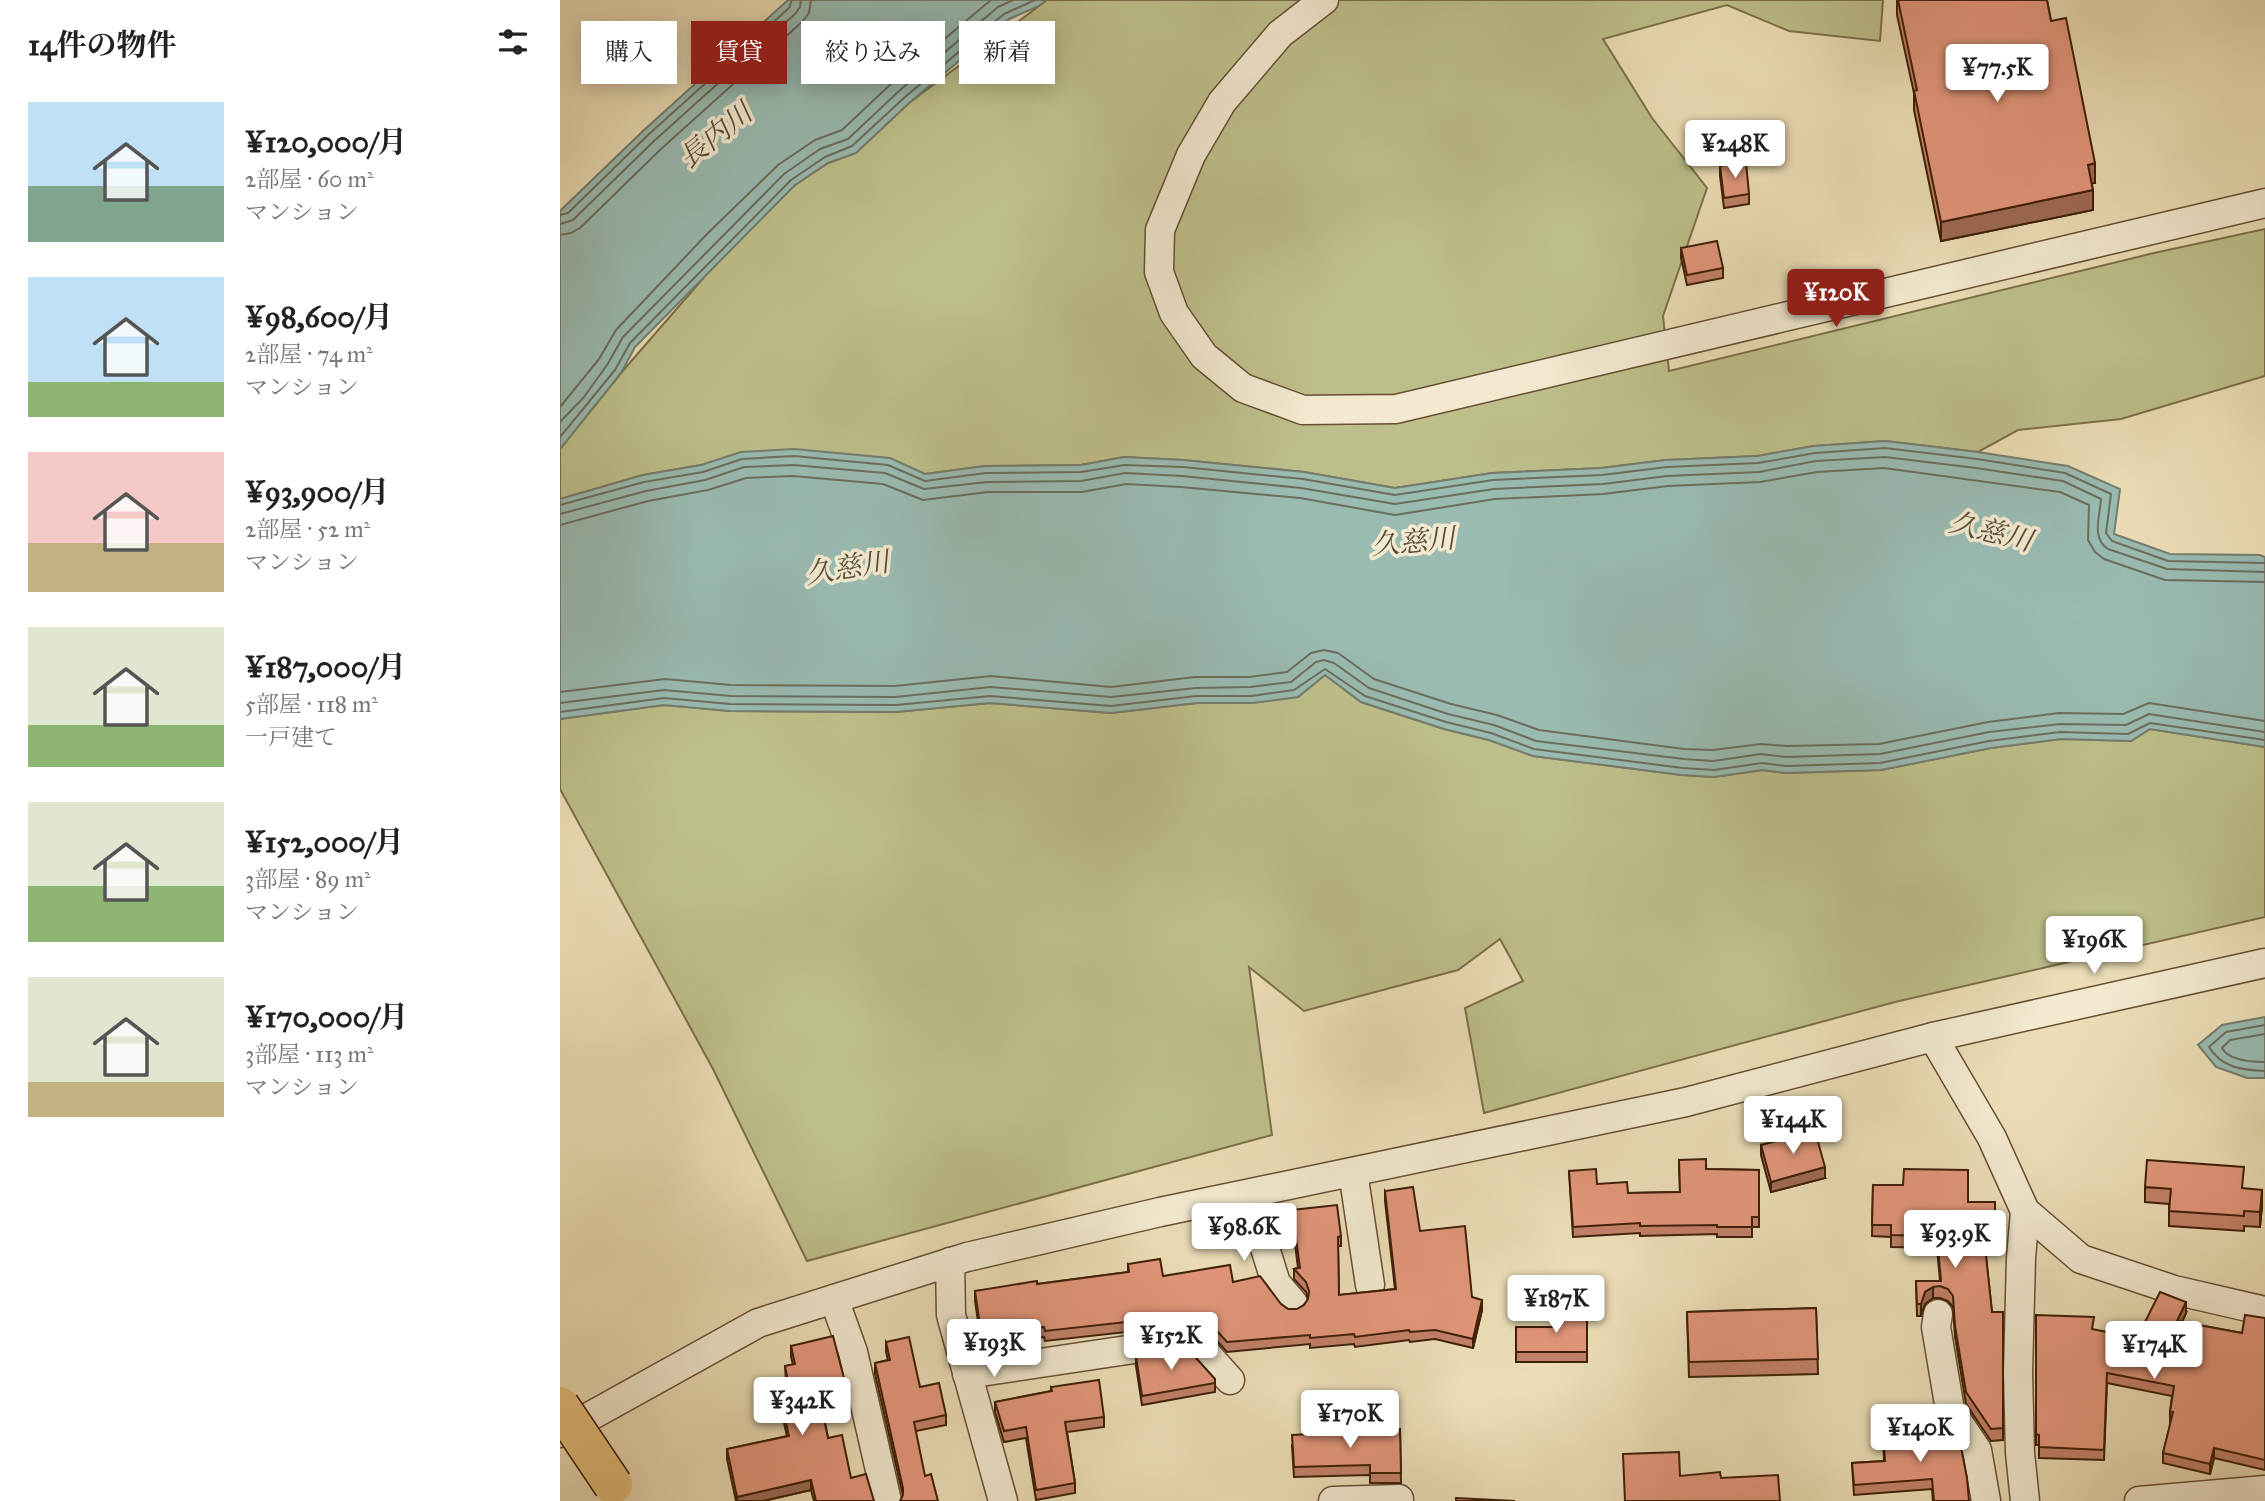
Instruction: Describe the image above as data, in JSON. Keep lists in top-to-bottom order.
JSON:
{
  "water": ["長内川", "久慈川"],
  "page": {
    "heading": "14件の物件",
    "chip": [
      "購入",
      "賃貸",
      "絞り込み",
      "新着"
    ],
    "price": [
      "¥77.5K",
      "¥248K",
      "¥120K",
      "¥196K",
      "¥144K",
      "¥98.6K",
      "¥93.9K",
      "¥187K",
      "¥152K",
      "¥193K",
      "¥174K",
      "¥342K",
      "¥170K",
      "¥140K"
    ],
    "list": [
      {
        "name": "¥120,000/月",
        "note": "2部屋 · 60 m² · マンション"
      },
      {
        "name": "¥98,600/月",
        "note": "2部屋 · 74 m² · マンション"
      },
      {
        "name": "¥93,900/月",
        "note": "2部屋 · 52 m² · マンション"
      },
      {
        "name": "¥187,000/月",
        "note": "5部屋 · 118 m² · 一戸建て"
      },
      {
        "name": "¥152,000/月",
        "note": "3部屋 · 89 m² · マンション"
      },
      {
        "name": "¥170,000/月",
        "note": "3部屋 · 113 m² · マンション"
      }
    ]
  }
}
